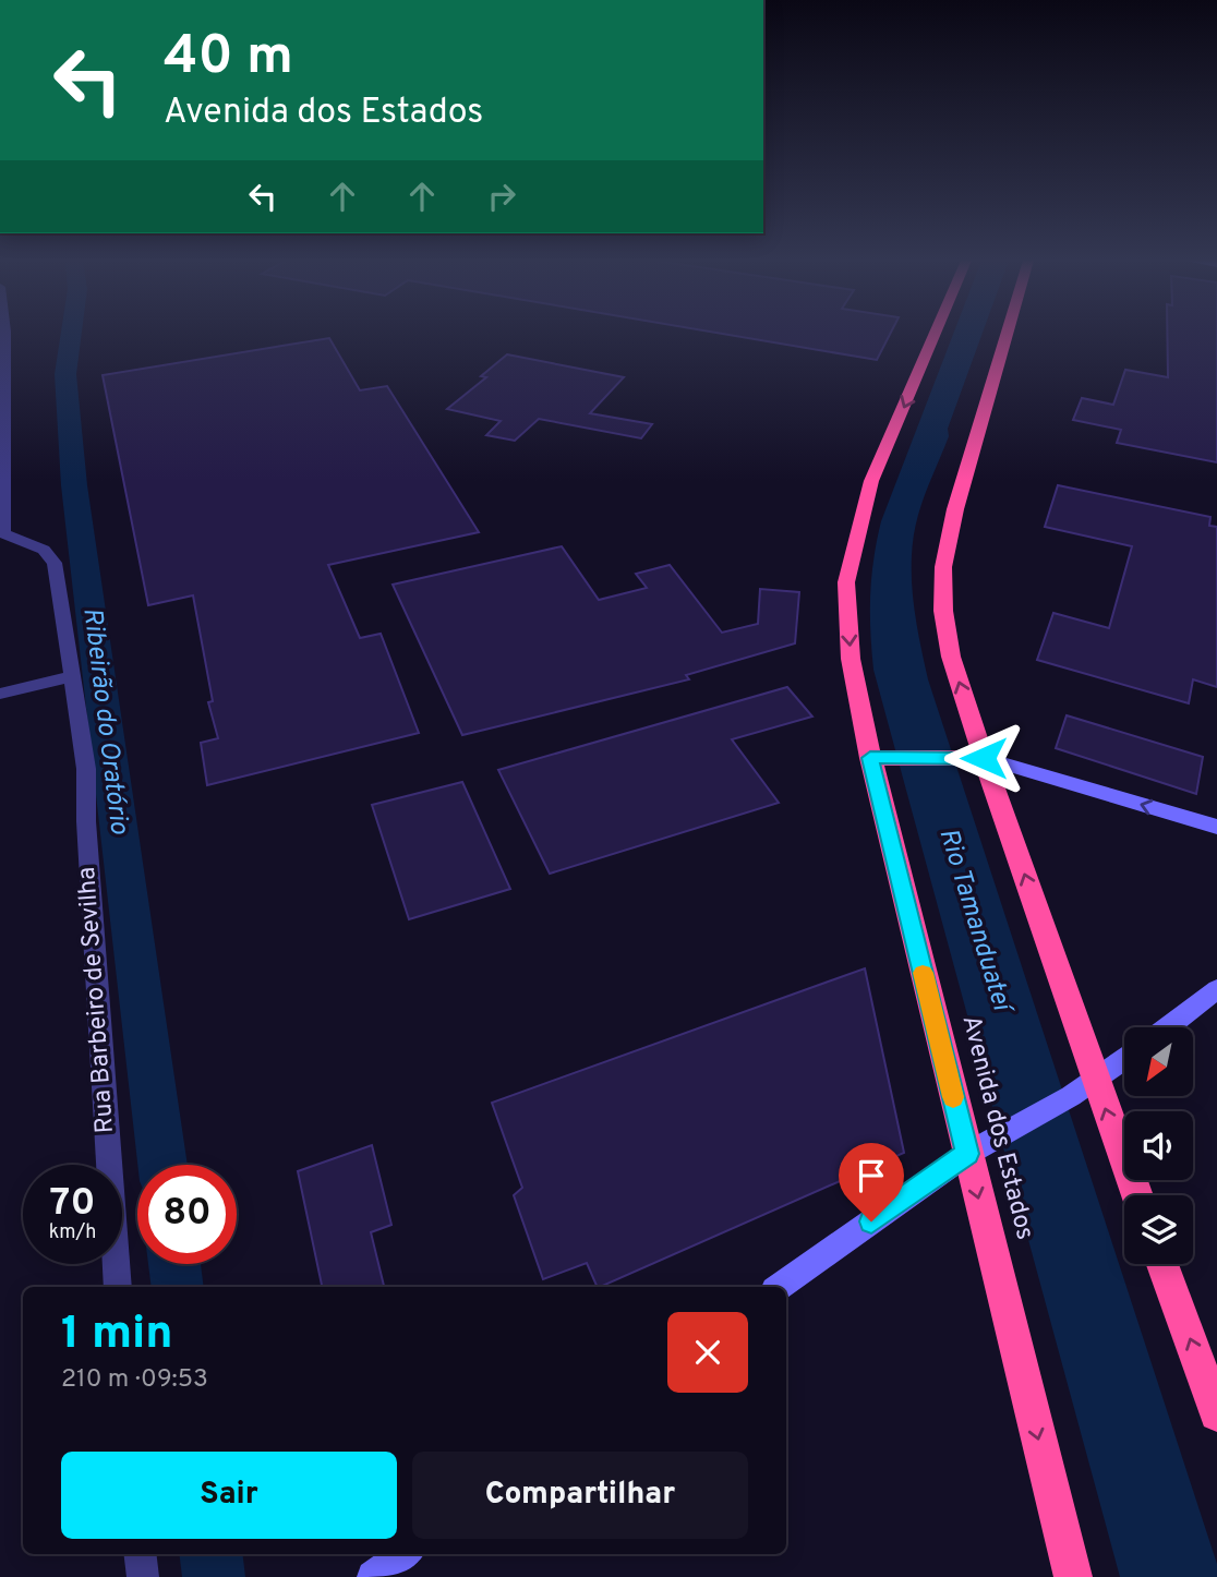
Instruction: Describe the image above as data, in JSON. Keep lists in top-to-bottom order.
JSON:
{
  "streets": {
    "highway": ["Avenida dos Estados"],
    "street": ["Rua Barbeiro de Sevilha"]
  },
  "water": ["Ribeirão do Oratório", "Rio Tamanduateí"],
  "north": "bottom left",
  "page": {
    "turn": ["40 m", "Avenida dos Estados"],
    "speed": "70 km/h",
    "limit": "80",
    "heading": ["1 min", "210 m · 09:53"],
    "buttons": ["Sair", "Compartilhar"]
  }
}
